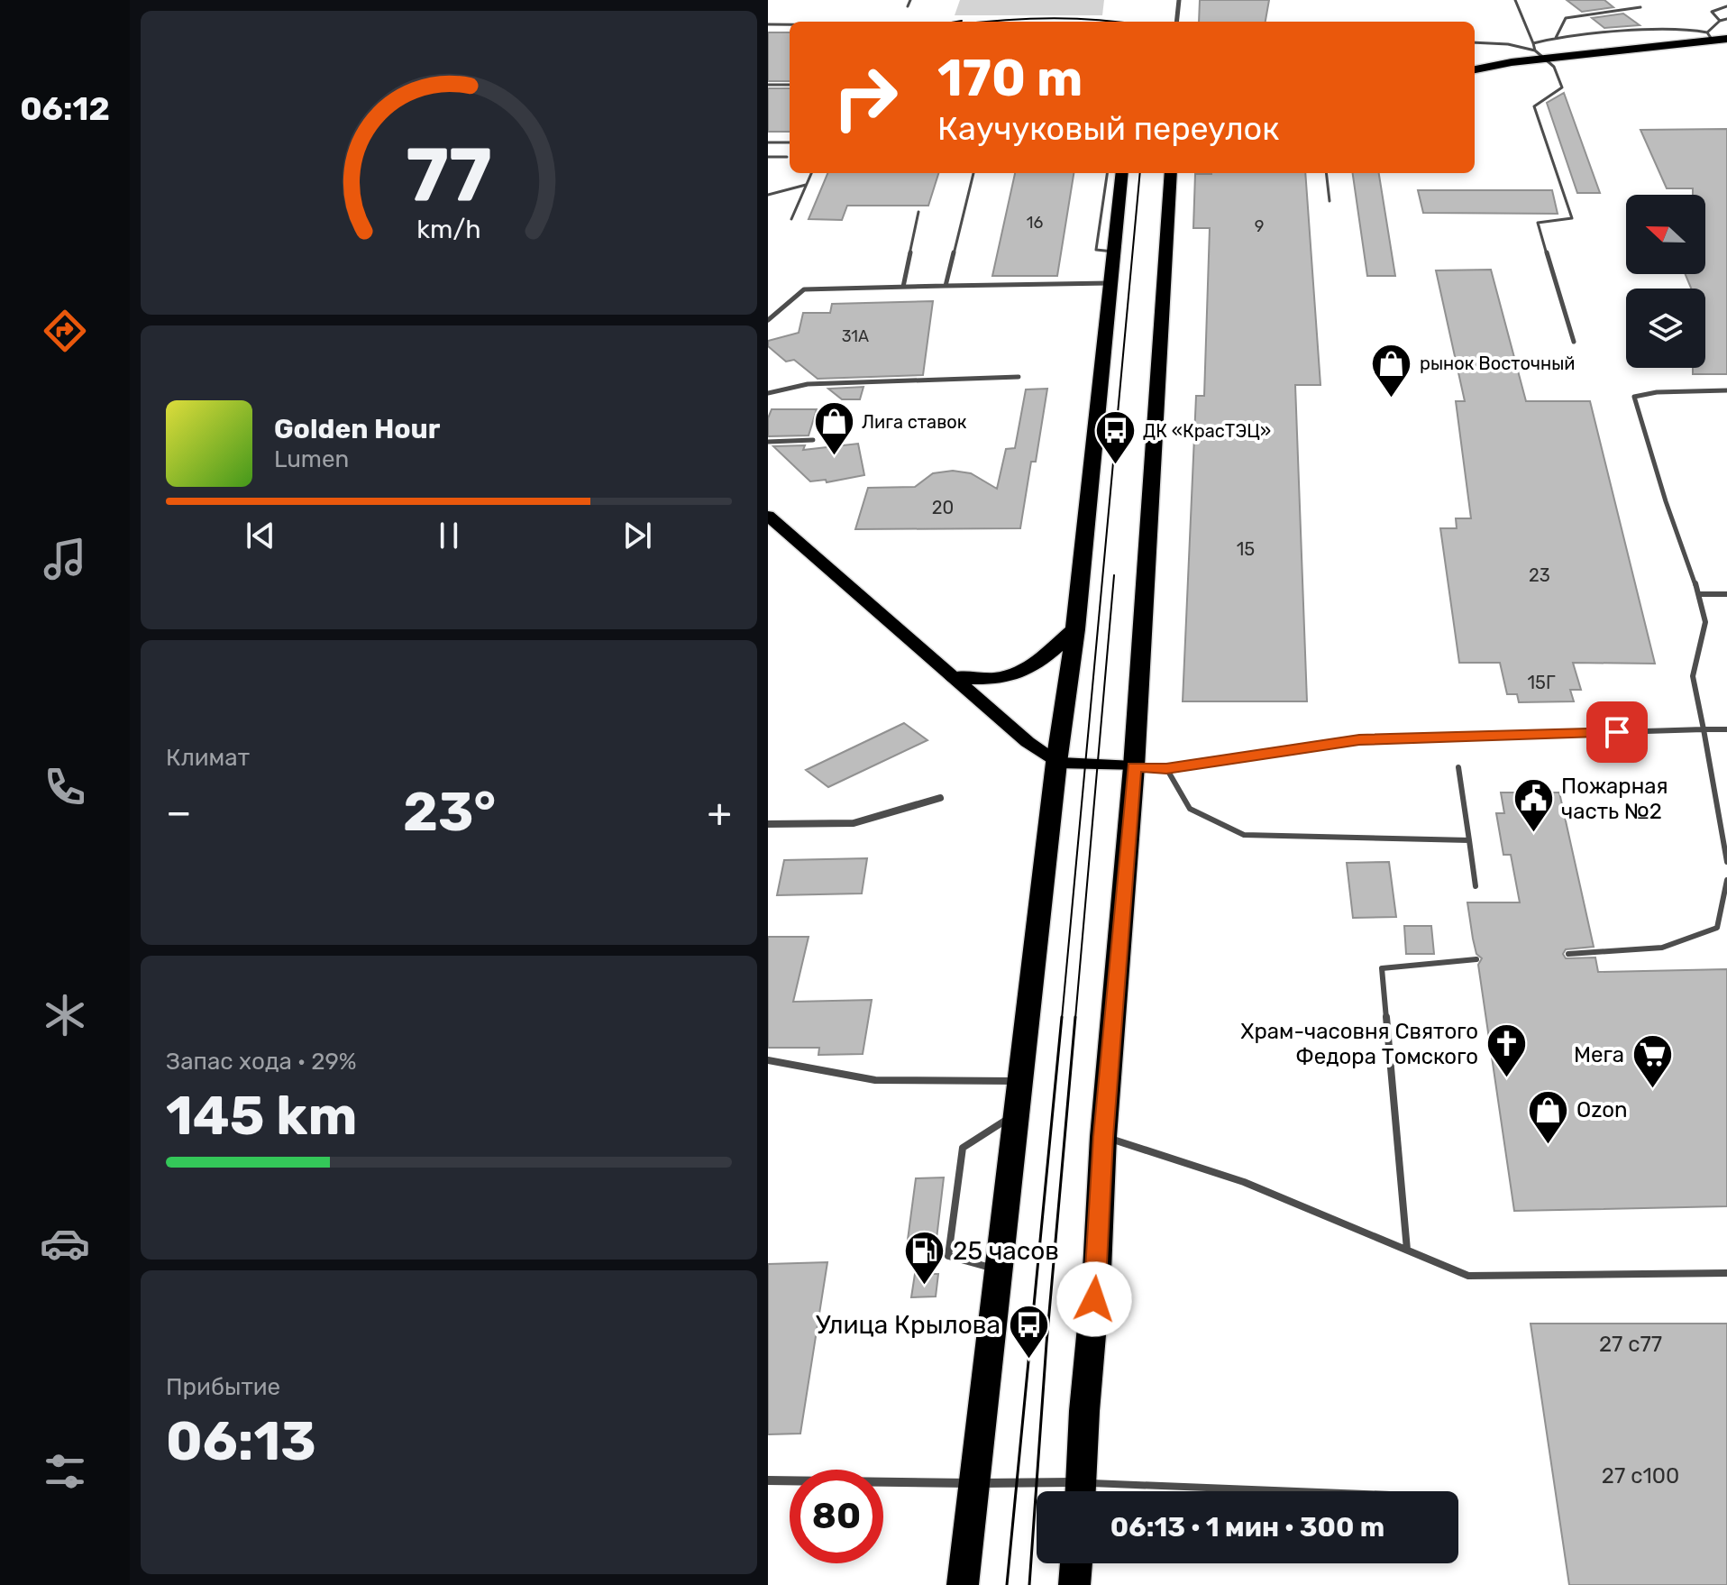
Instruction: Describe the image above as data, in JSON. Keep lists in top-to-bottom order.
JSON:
{
  "places": {
    "shop": ["рынок Восточный", "Лига ставок", "Ozon"],
    "bus stop": ["ДК «КрасТЭЦ»", "Улица Крылова"],
    "public building": ["Пожарная часть №2"],
    "church": ["Храм-часовня Святого Федора Томского"],
    "supermarket": ["Мега"],
    "fuel station": ["25 часов"]
  },
  "house_numbers": [
    "16",
    "9",
    "31А",
    "20",
    "15",
    "23",
    "15Г",
    "27 с77",
    "27 с100"
  ],
  "north": "left",
  "page": {
    "tabs": "06:12",
    "turn": ["170 m", "Каучуковый переулок"],
    "song": ["Golden Hour", "Lumen"],
    "tile": [
      "Климат",
      ["Запас хода · 29%", "145 km"],
      ["Прибытие", "06:13"]
    ],
    "heat": ["−", "23°", "+"],
    "limit": "80",
    "trip": "06:13 · 1 мин · 300 m",
    "gauge": ["77", "km/h"]
  }
}
